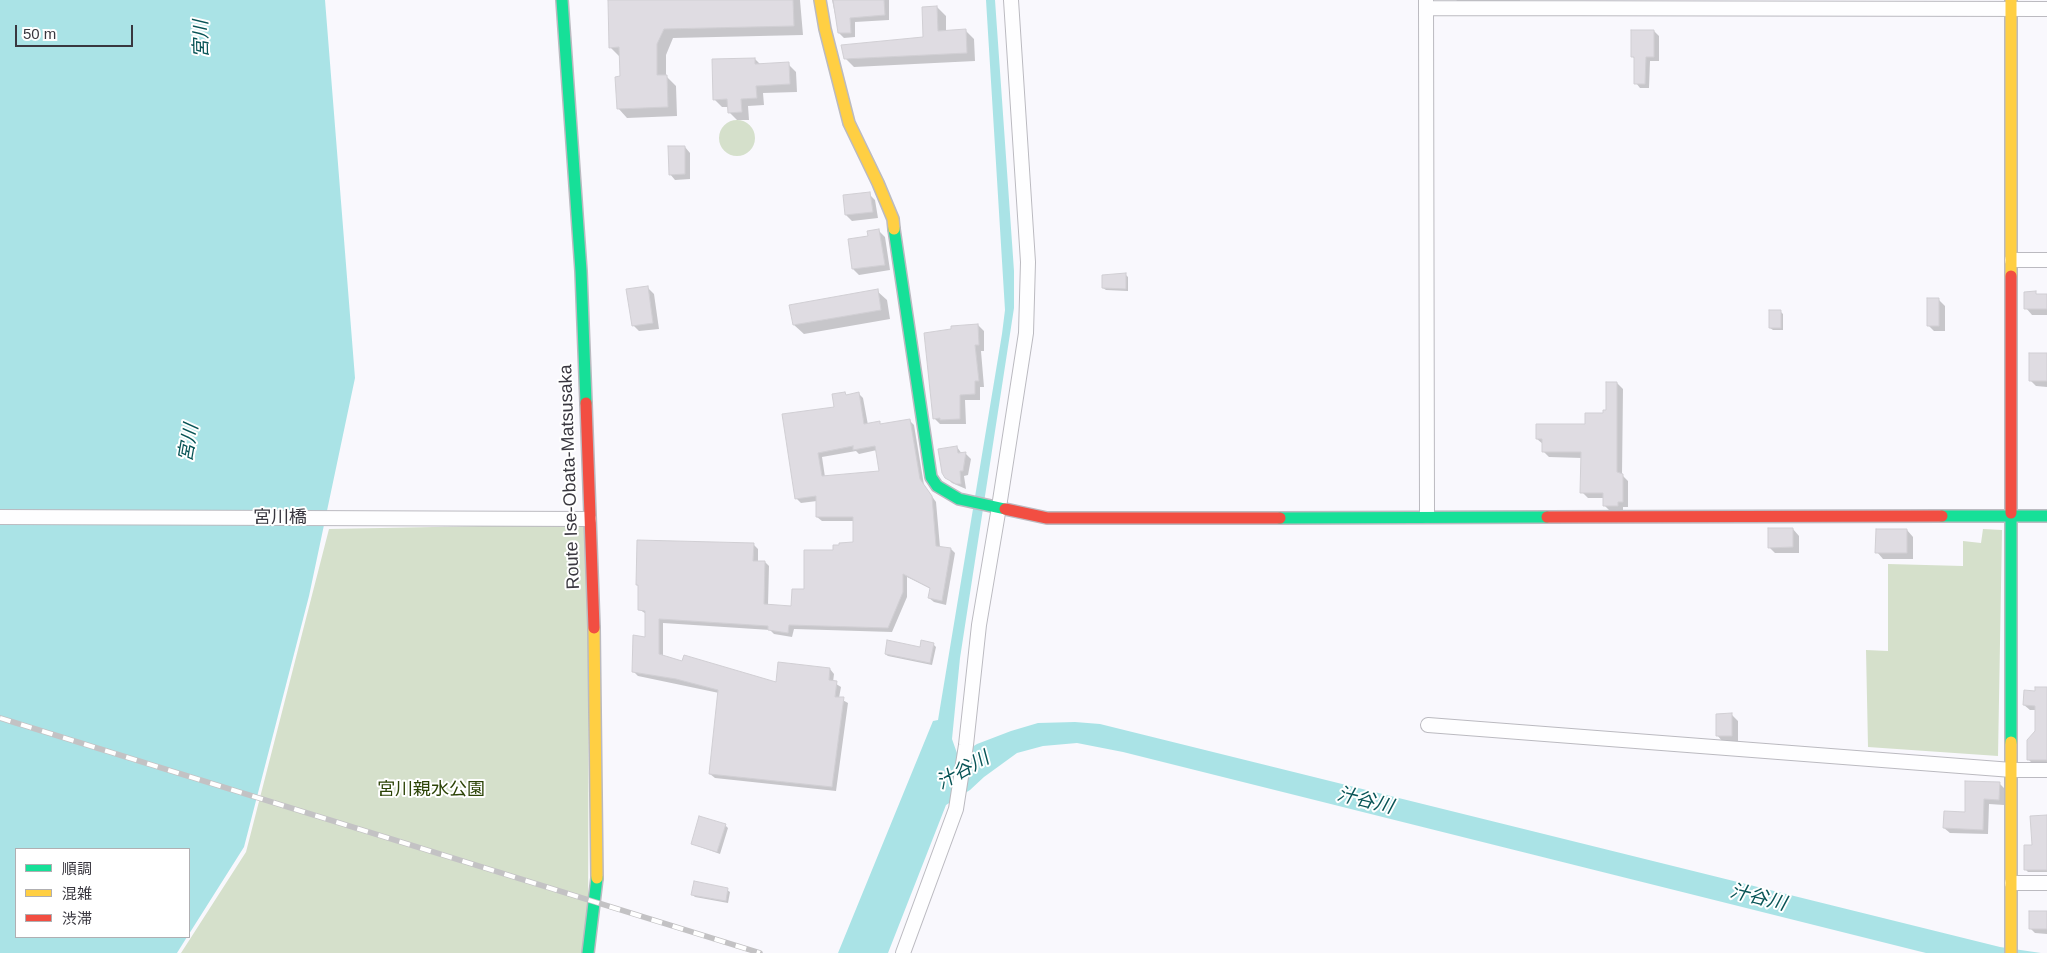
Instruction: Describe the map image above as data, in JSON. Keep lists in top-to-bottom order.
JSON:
{
  "streets": {
    "street": ["Route Ise-Obata-Matsusaka", "宮川橋"]
  },
  "crossings": [
    ["Route Ise-Obata-Matsusaka", "宮川橋"]
  ],
  "water": ["宮川", "汁谷川"],
  "parks": ["宮川親水公園"],
  "legend": ["順調", "混雑", "渋滞"],
  "scale_bar": "50 m"
}
